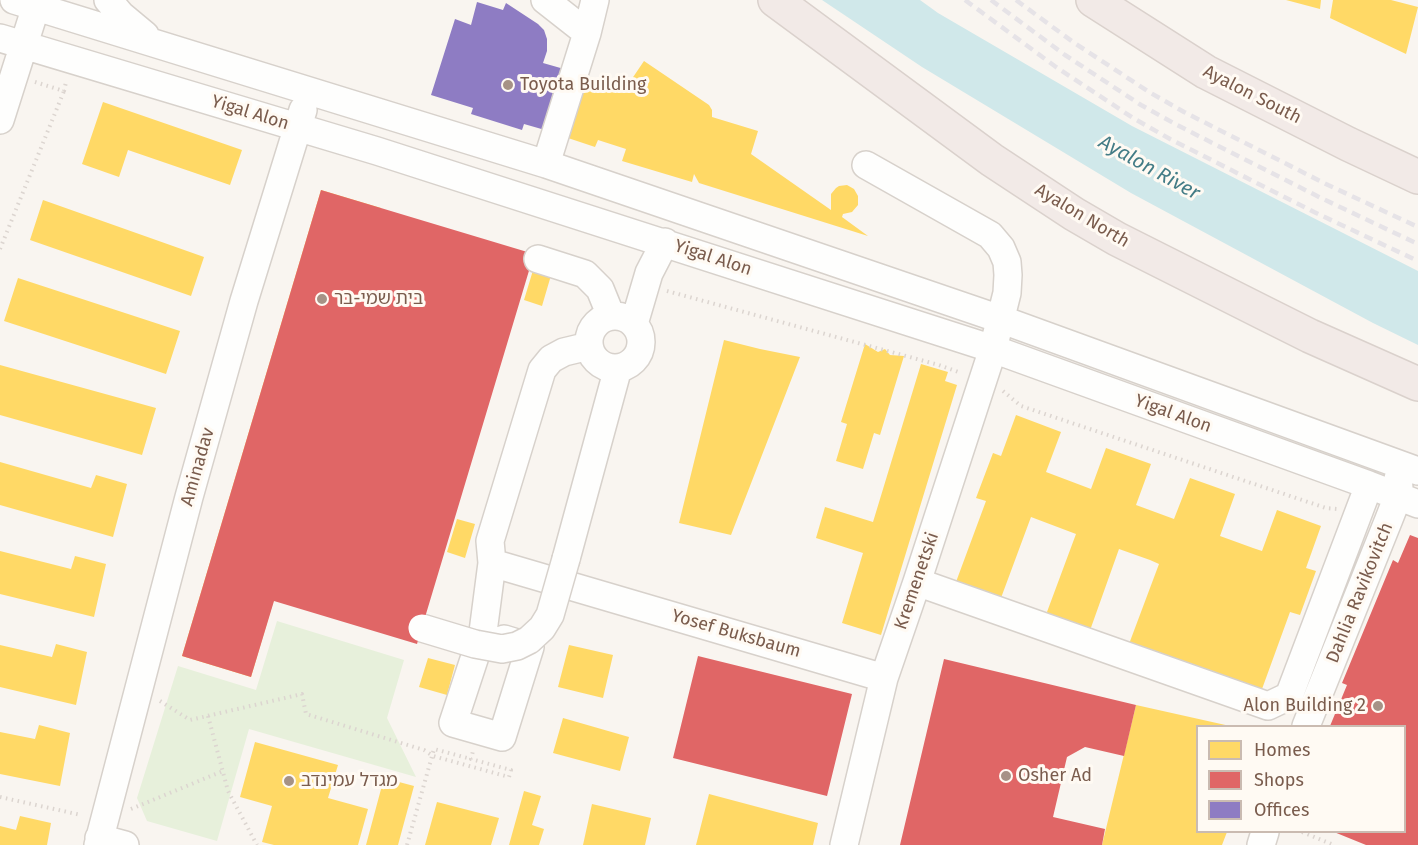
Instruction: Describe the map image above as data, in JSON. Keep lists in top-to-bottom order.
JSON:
{
  "streets": {
    "highway": ["Ayalon South", "Ayalon North"],
    "street": [
      "Yigal Alon",
      "Aminadav",
      "Kremenetski",
      "Dahlia Ravikovitch",
      "Yosef Buksbaum"
    ]
  },
  "crossings": [
    ["Yigal Alon", "Aminadav"],
    ["Yigal Alon", "Kremenetski"],
    ["Yigal Alon", "Dahlia Ravikovitch"],
    ["Kremenetski", "Yosef Buksbaum"]
  ],
  "water": ["Ayalon River"],
  "places": [
    "Toyota Building",
    "בית שמי-בר",
    "Alon Building 2",
    "Osher Ad",
    "מגדל עמינדב"
  ],
  "legend": ["Homes", "Shops", "Offices"]
}
